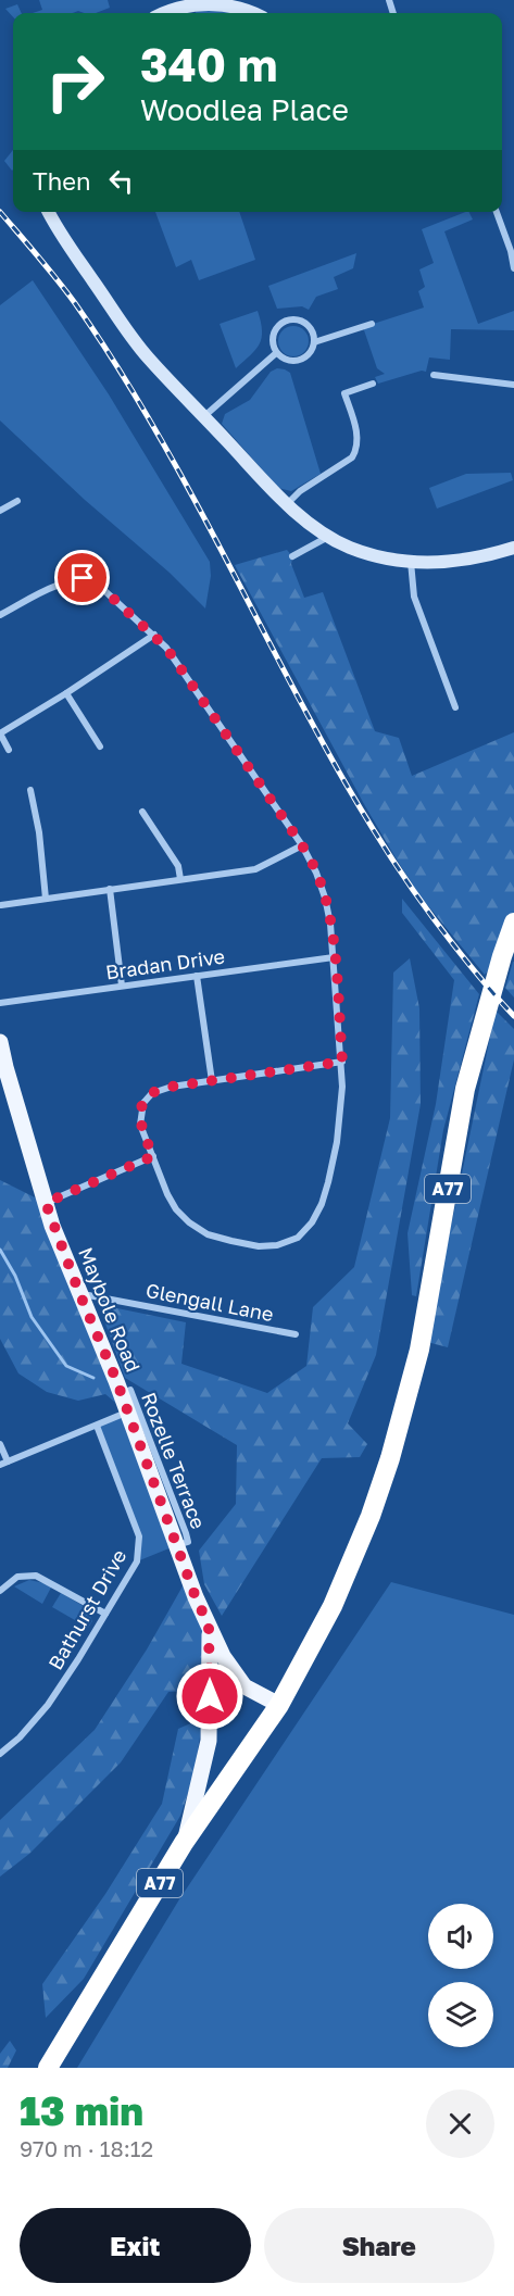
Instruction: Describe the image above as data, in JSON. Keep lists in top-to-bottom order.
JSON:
{
  "streets": {
    "highway": ["A77"],
    "main road": ["Maybole Road"],
    "street": [
      "Bradan Drive",
      "Glengall Lane",
      "Rozelle Terrace",
      "Bathurst Drive"
    ]
  },
  "crossings": [
    ["A77", "Maybole Road"],
    ["Glengall Lane", "Maybole Road"],
    ["Maybole Road", "Rozelle Terrace"]
  ],
  "page": {
    "turn": ["340 m", "Woodlea Place"],
    "then": "Then",
    "heading": ["13 min", "970 m · 18:12"],
    "buttons": ["Exit", "Share"]
  }
}
